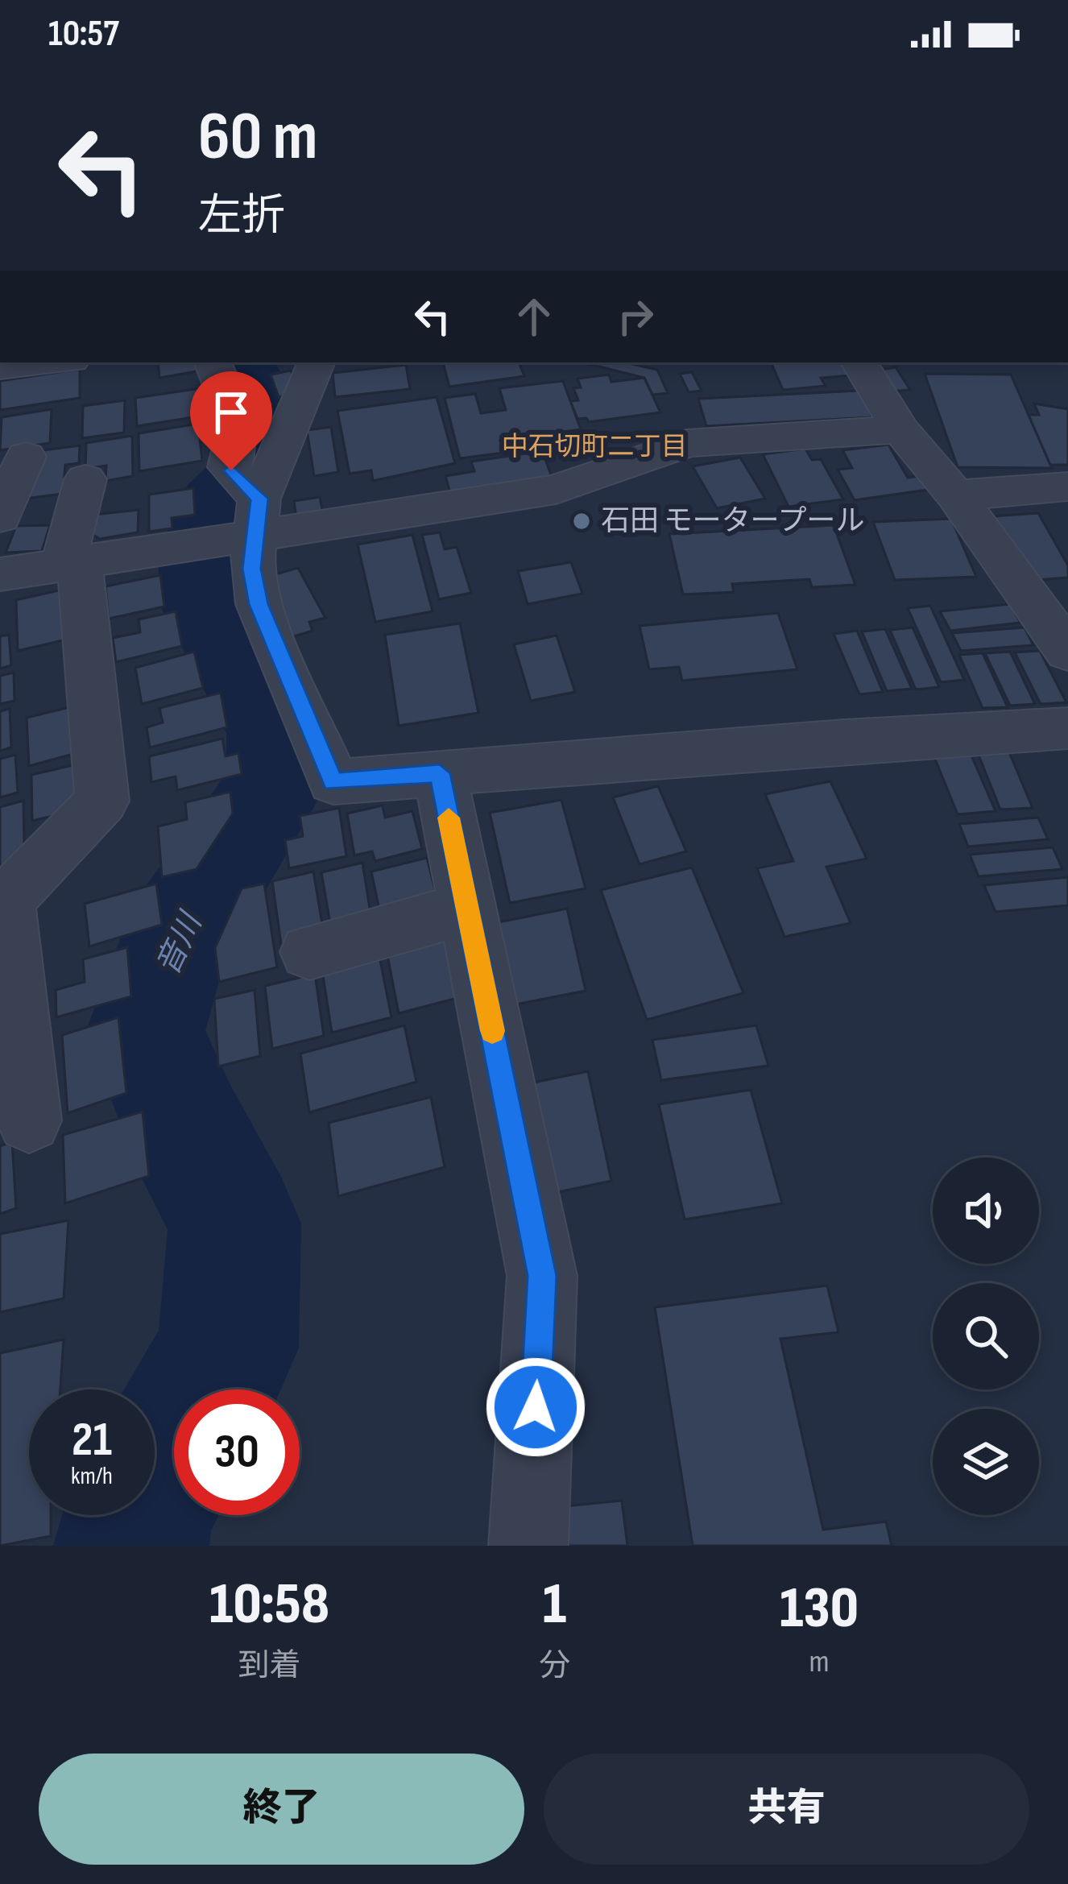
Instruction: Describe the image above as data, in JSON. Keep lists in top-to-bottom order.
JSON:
{
  "districts": ["中石切町二丁目"],
  "water": ["音川"],
  "places": ["石田 モータープール"],
  "page": {
    "status": "10:57",
    "turn": ["60 m", "左折"],
    "speed": "21 km/h",
    "limit": "30",
    "eta": [
      "10:58",
      "到着",
      "1",
      "分",
      "130",
      "m"
    ],
    "buttons": ["終了", "共有"]
  }
}
